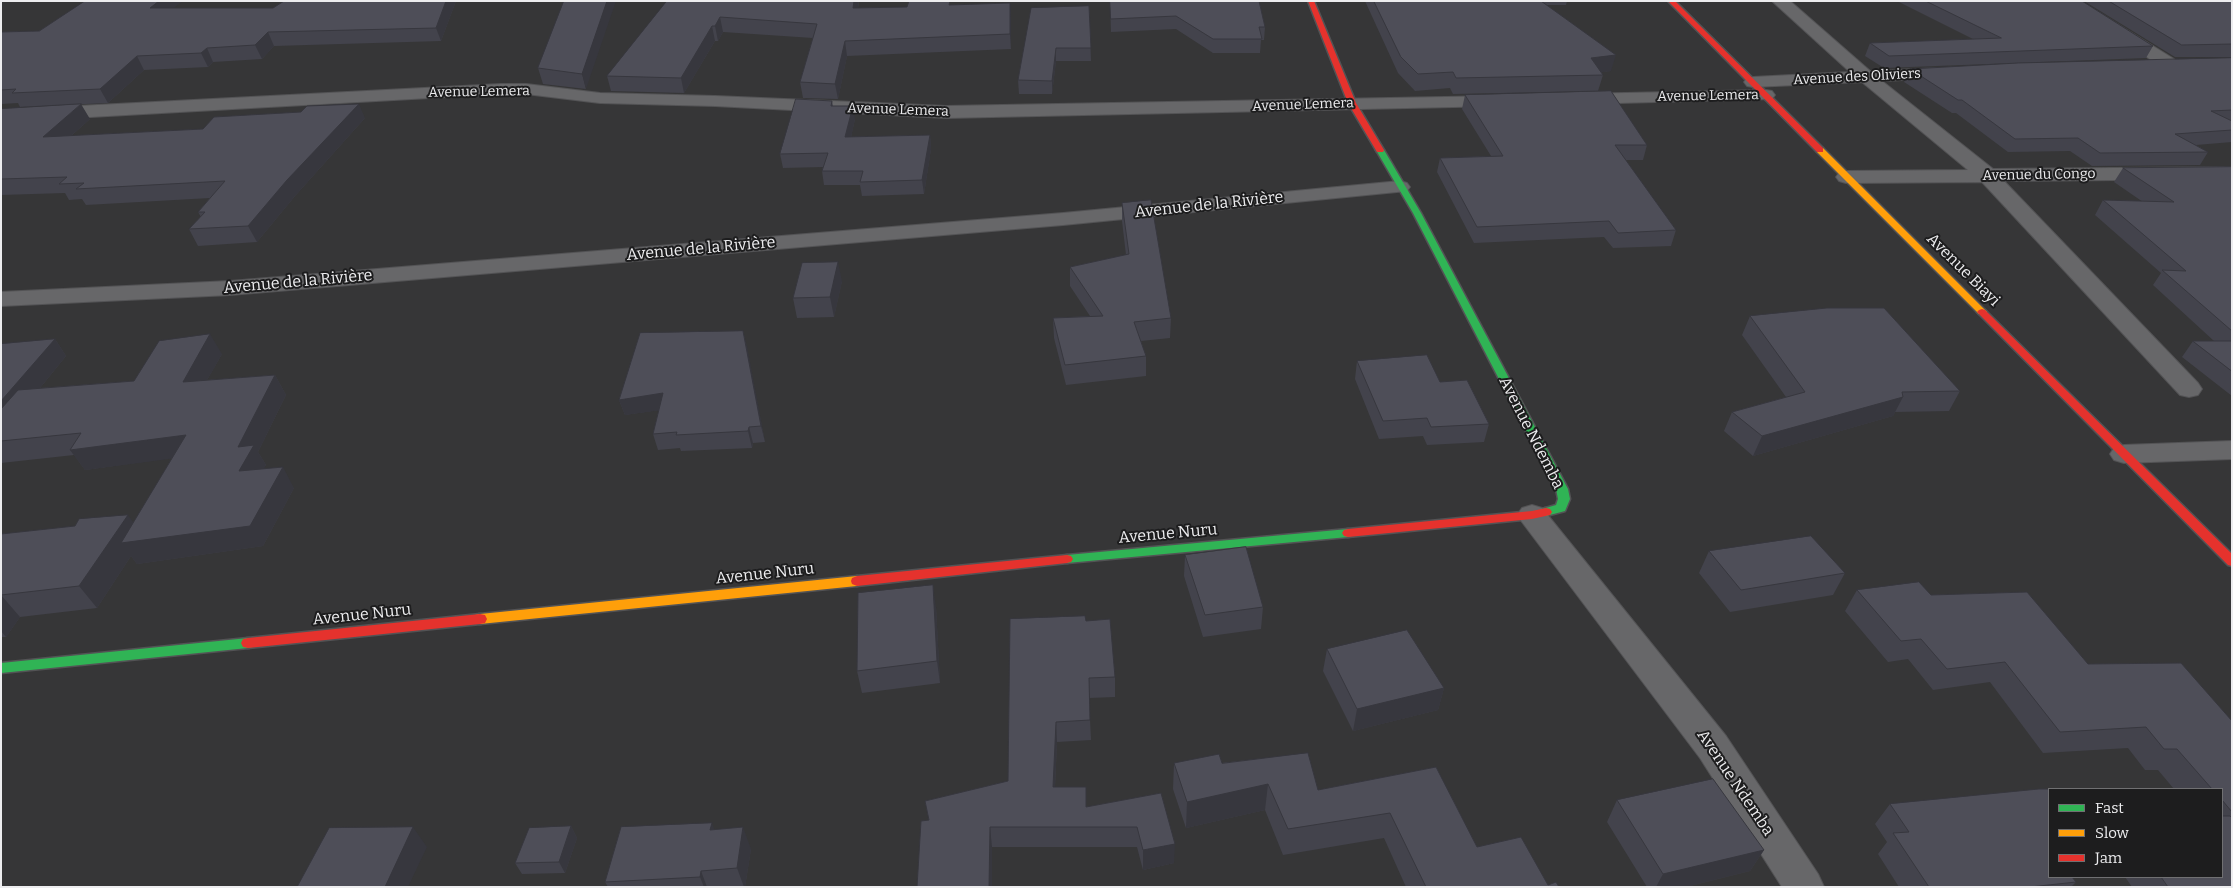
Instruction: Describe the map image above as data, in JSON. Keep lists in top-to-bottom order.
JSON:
{
  "streets": {
    "street": [
      "Avenue des Oliviers",
      "Avenue Lemera",
      "Avenue du Congo",
      "Avenue de la Rivière",
      "Avenue Biayi",
      "Avenue Ndemba",
      "Avenue Nuru"
    ]
  },
  "crossings": [
    ["Avenue des Oliviers", "Avenue Biayi"],
    ["Avenue Lemera", "Avenue Biayi"],
    ["Avenue Lemera", "Avenue Ndemba"],
    ["Avenue du Congo", "Avenue Biayi"],
    ["Avenue de la Rivière", "Avenue Ndemba"],
    ["Avenue Ndemba", "Avenue Nuru"]
  ],
  "legend": ["Fast", "Slow", "Jam"]
}
